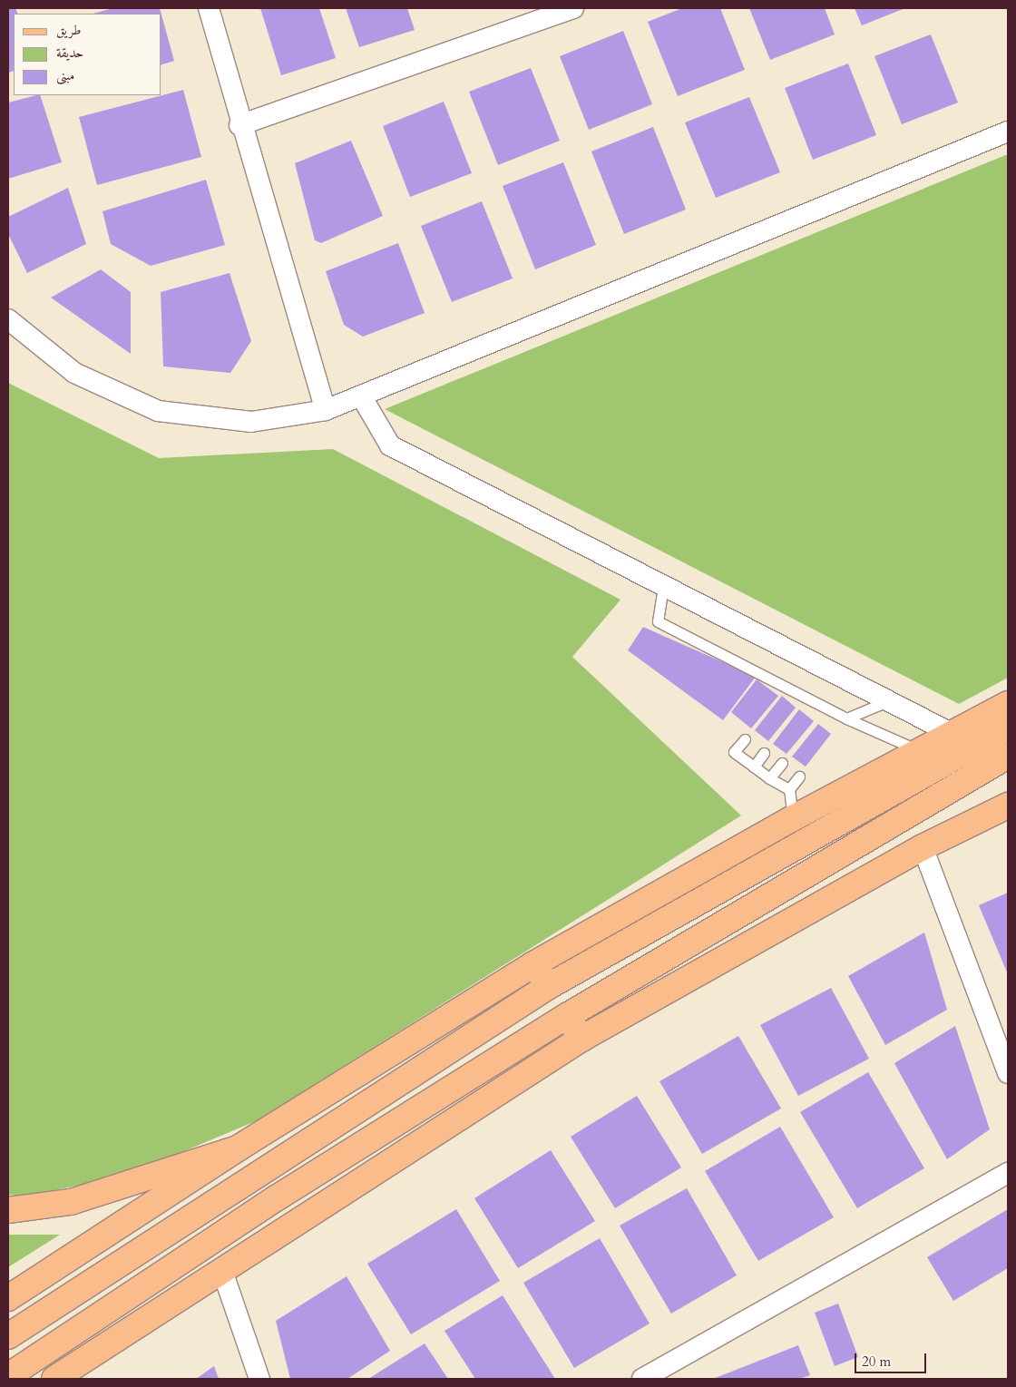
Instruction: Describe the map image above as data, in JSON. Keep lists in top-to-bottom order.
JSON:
{
  "legend": ["طريق", "حديقة", "مبنى"],
  "scale_bar": "20 m"
}
